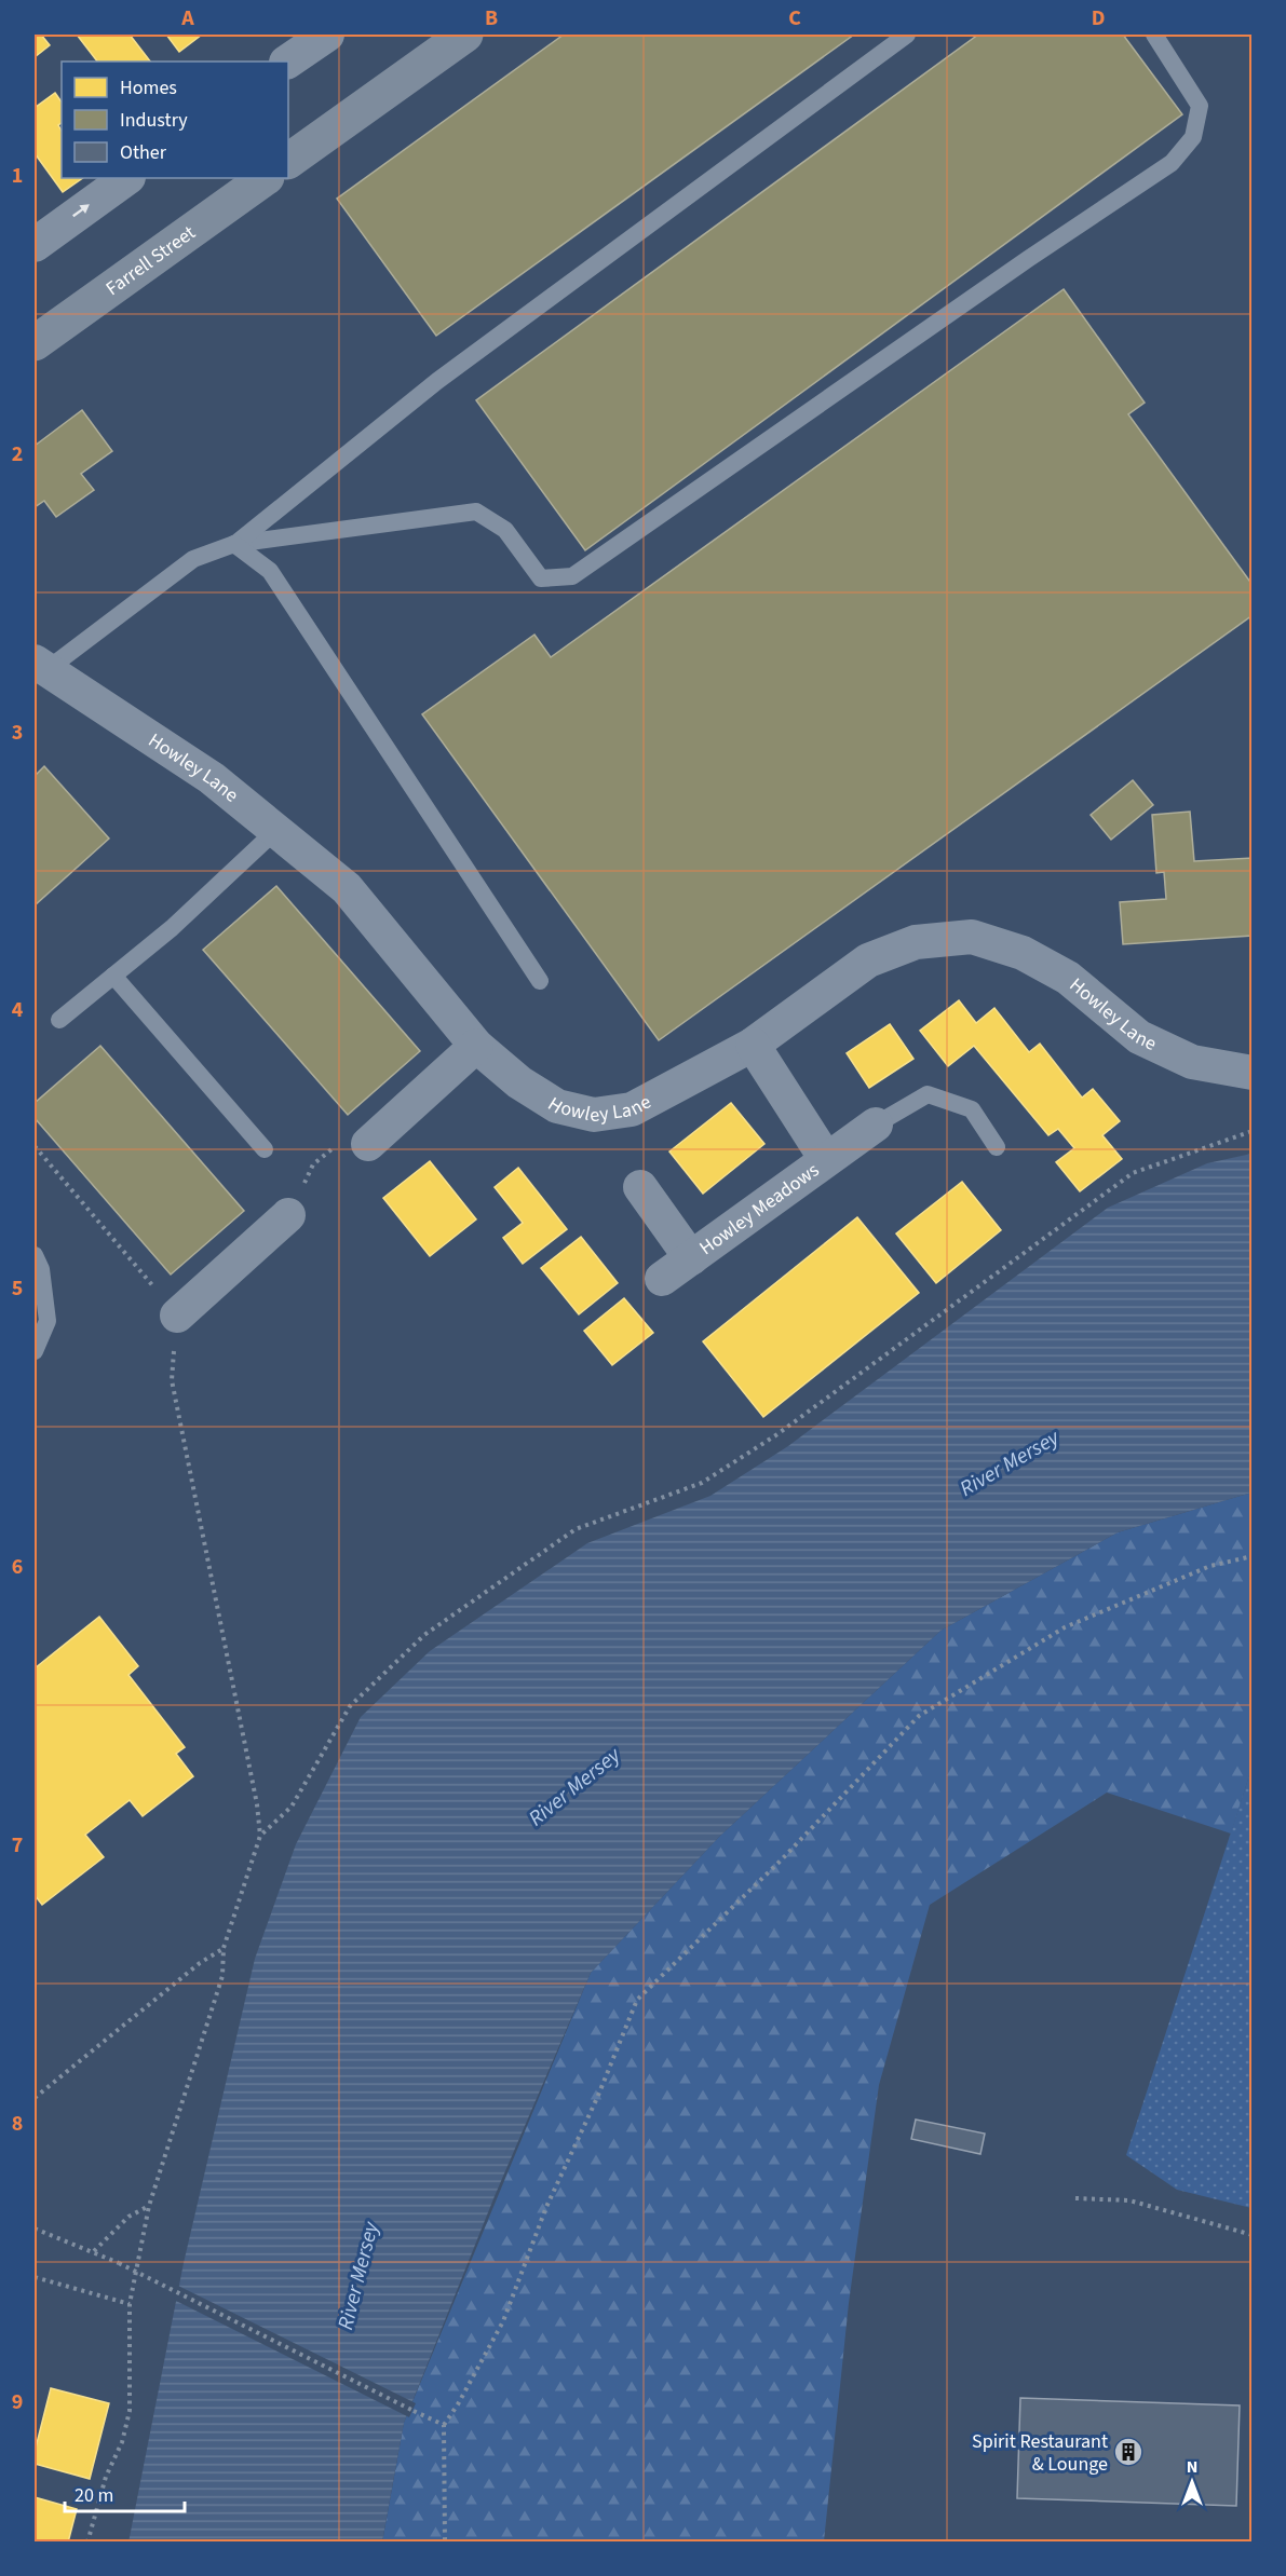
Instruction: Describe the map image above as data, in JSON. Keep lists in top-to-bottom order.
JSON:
{
  "streets": {
    "street": ["Farrell Street", "Howley Lane", "Howley Meadows"]
  },
  "crossings": [
    ["Howley Lane", "Howley Meadows"]
  ],
  "water": ["River Mersey"],
  "places": {
    "building": ["Spirit Restaurant & Lounge"]
  },
  "legend": ["Homes", "Industry", "Other"],
  "scale_bar": "20 m",
  "north": "top",
  "grid": {
    "columns": [
      "A",
      "B",
      "C",
      "D"
    ],
    "rows": [
      "1",
      "2",
      "3",
      "4",
      "5",
      "6",
      "7",
      "8",
      "9"
    ]
  }
}
